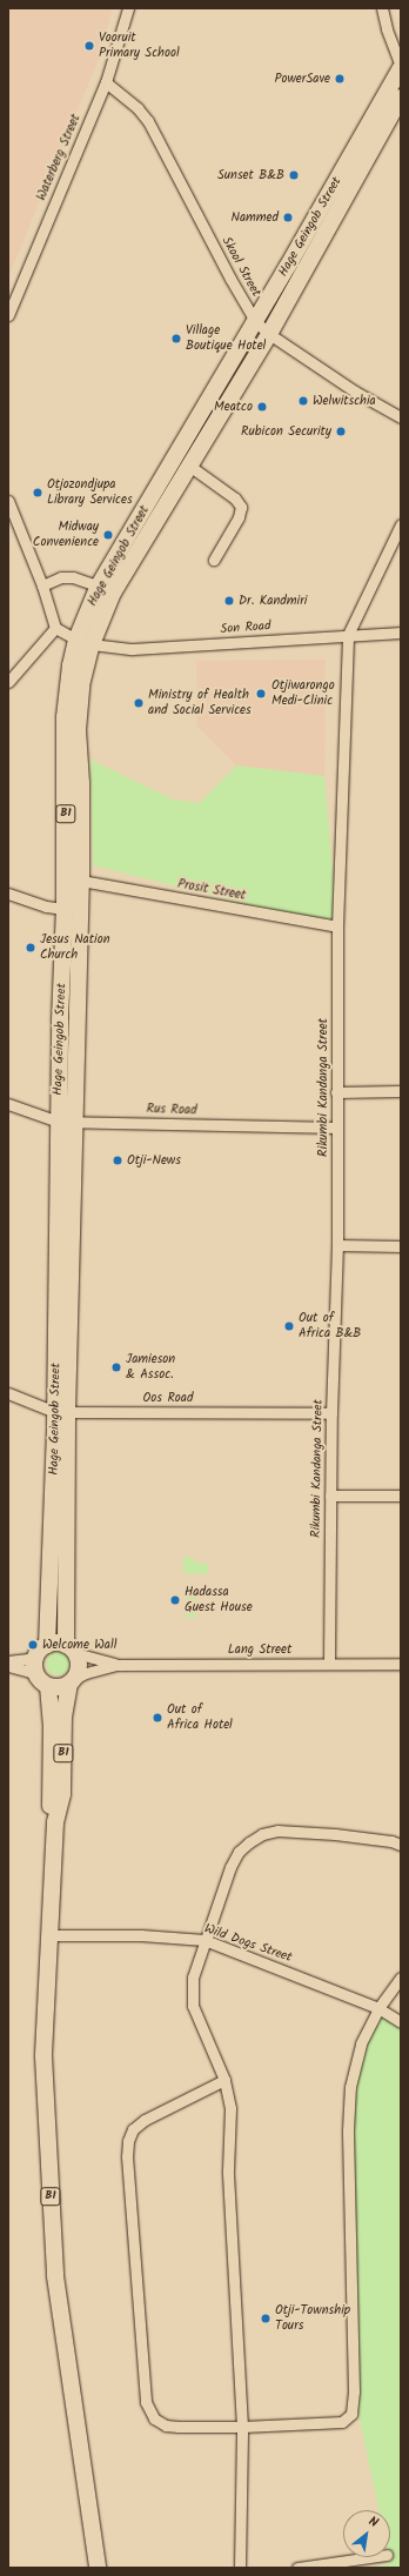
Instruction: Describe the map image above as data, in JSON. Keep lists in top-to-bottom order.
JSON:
{
  "streets": {
    "highway": ["Hage Geingob Street", "B1"],
    "street": [
      "Waterberg Street",
      "Skool Street",
      "Son Road",
      "Prosit Street",
      "Rikumbi Kandanga Street",
      "Rus Road",
      "Oos Road",
      "Lang Street",
      "Wild Dogs Street"
    ]
  },
  "crossings": [
    ["Waterberg Street", "Skool Street"],
    ["Hage Geingob Street", "Skool Street"],
    ["Hage Geingob Street", "Son Road"],
    ["Hage Geingob Street", "B1"],
    ["Hage Geingob Street", "Prosit Street"],
    ["Hage Geingob Street", "Rus Road"],
    ["Hage Geingob Street", "Oos Road"],
    ["Hage Geingob Street", "Lang Street"],
    ["Son Road", "Rikumbi Kandanga Street"],
    ["B1", "Lang Street"],
    ["B1", "Wild Dogs Street"],
    ["Prosit Street", "Rikumbi Kandanga Street"],
    ["Rikumbi Kandanga Street", "Rus Road"],
    ["Rikumbi Kandanga Street", "Oos Road"],
    ["Rikumbi Kandanga Street", "Lang Street"]
  ],
  "places": [
    "Vooruit Primary School",
    "PowerSave",
    "Sunset B&B",
    "Nammed",
    "Village Boutique Hotel",
    "Welwitschia",
    "Meatco",
    "Rubicon Security",
    "Otjozondjupa Library Services",
    "Midway Convenience",
    "Dr. Kandmiri",
    "Otjiwarongo Medi-Clinic",
    "Ministry of Health and Social Services",
    "Jesus Nation Church",
    "Otji-News",
    "Out of Africa B&B",
    "Jamieson & Assoc.",
    "Hadassa Guest House",
    "Welcome Wall",
    "Out of Africa Hotel",
    "Otji-Township Tours"
  ],
  "north": "top right"
}
